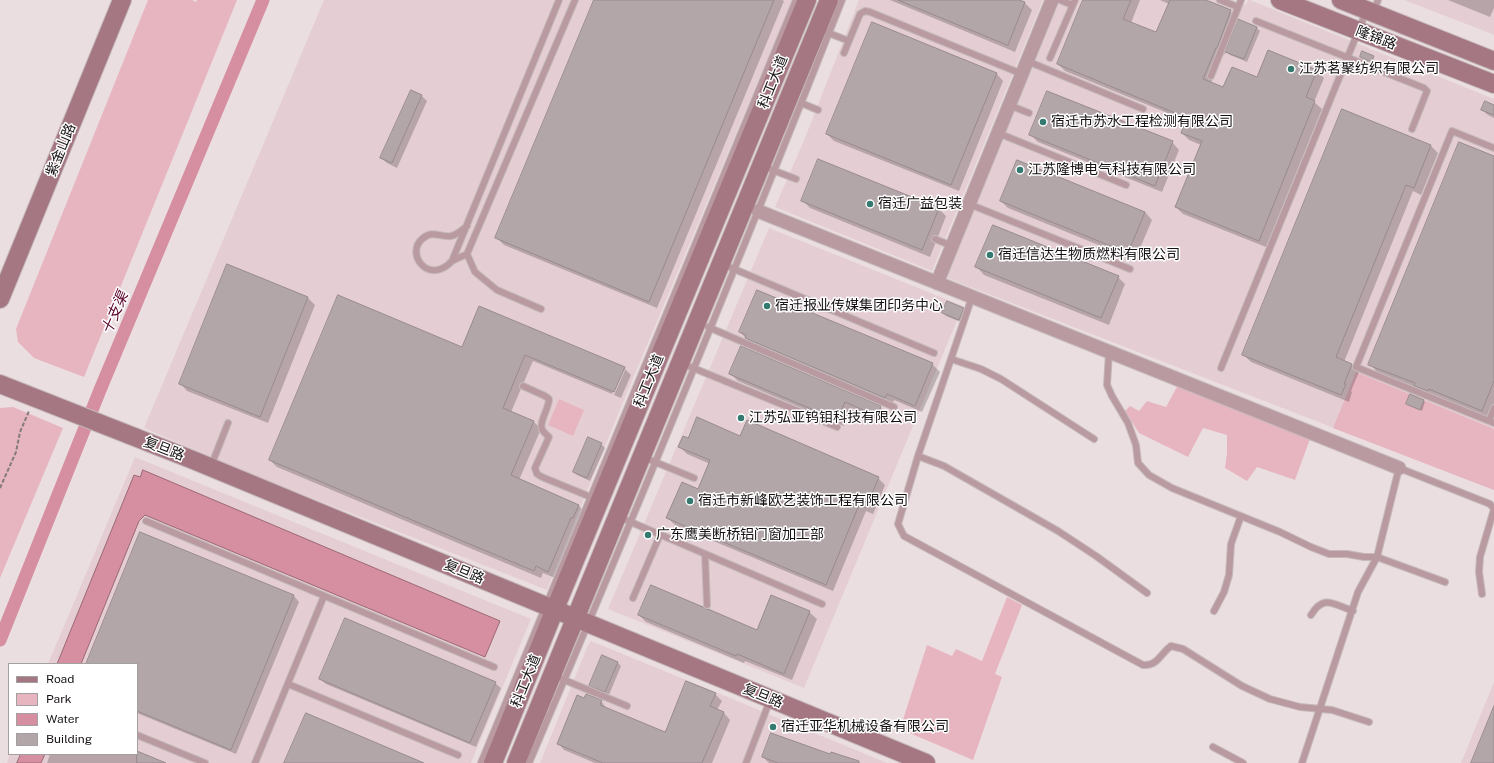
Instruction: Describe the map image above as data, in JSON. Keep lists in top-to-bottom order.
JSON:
{
  "streets": {
    "street": [
      "隆锦路",
      "科工大道",
      "紫金山路",
      "复旦路"
    ]
  },
  "crossings": [
    ["科工大道", "复旦路"]
  ],
  "water": ["十支渠"],
  "places": [
    "江苏茗聚纺织有限公司",
    "宿迁市苏水工程检测有限公司",
    "江苏隆博电气科技有限公司",
    "宿迁广益包装",
    "宿迁信达生物质燃料有限公司",
    "宿迁报业传媒集团印务中心",
    "江苏弘亚钨钼科技有限公司",
    "宿迁市新峰欧艺装饰工程有限公司",
    "广东鹰美断桥铝门窗加工部",
    "宿迁亚华机械设备有限公司"
  ],
  "legend": [
    "Road",
    "Park",
    "Water",
    "Building"
  ]
}
